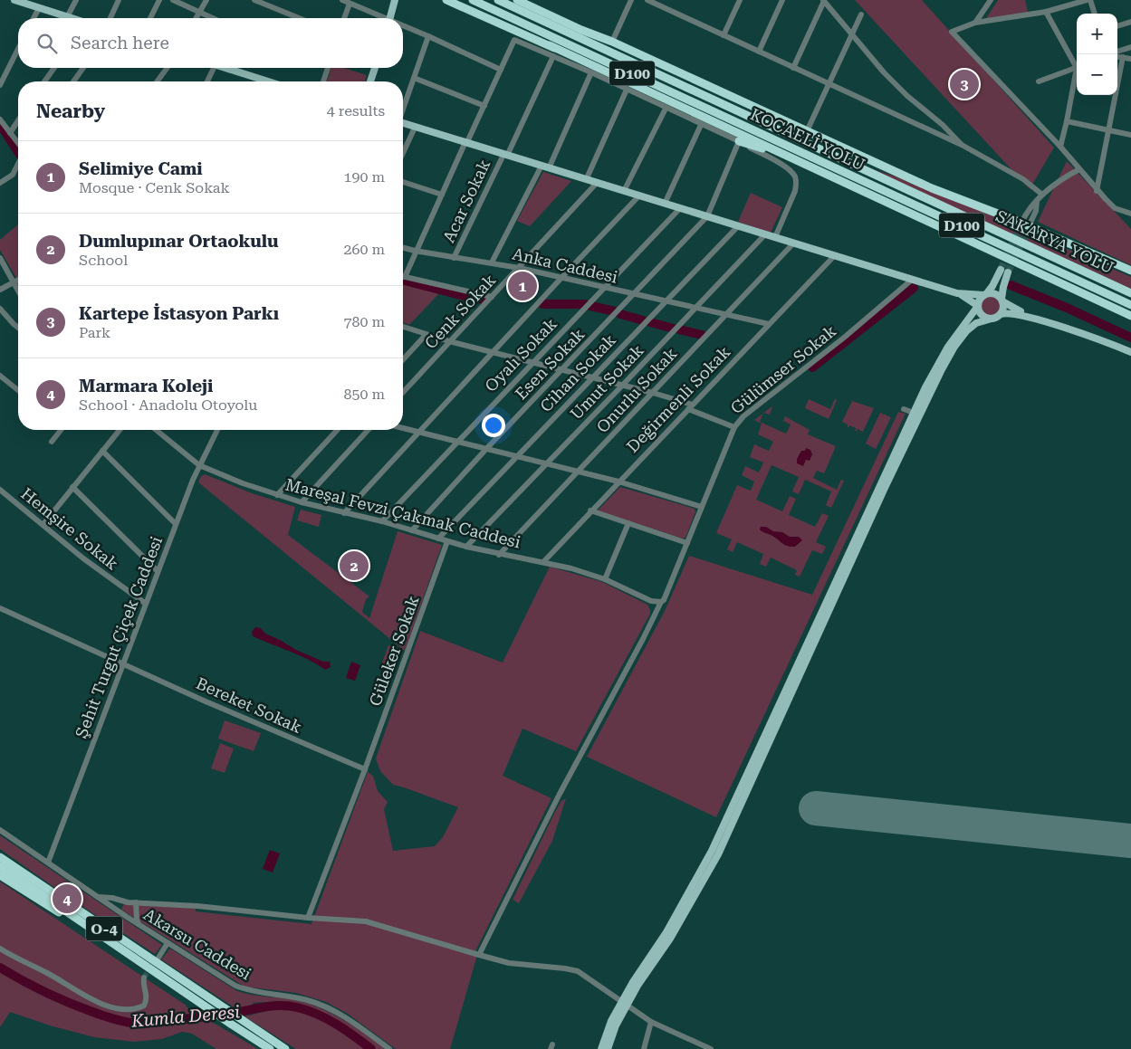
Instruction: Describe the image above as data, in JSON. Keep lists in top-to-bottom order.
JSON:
{
  "streets": {
    "highway": [
      "D100",
      "KOCAELİ YOLU",
      "SAKARYA YOLU",
      "O-4"
    ],
    "street": [
      "Acar Sokak",
      "Anka Caddesi",
      "Cenk Sokak",
      "Oyalı Sokak",
      "Esen Sokak",
      "Gülümser Sokak",
      "Cihan Sokak",
      "Umut Sokak",
      "Onurlu Sokak",
      "Değirmenli Sokak",
      "Mareşal Fevzi Çakmak Caddesi",
      "Hemşire Sokak",
      "Şehit Turgut Çiçek Caddesi",
      "Güleker Sokak",
      "Bereket Sokak",
      "Akarsu Caddesi"
    ]
  },
  "crossings": [
    ["Acar Sokak", "Anka Caddesi"],
    ["Anka Caddesi", "Cenk Sokak"],
    ["Anka Caddesi", "Oyalı Sokak"],
    ["Anka Caddesi", "Esen Sokak"],
    ["Anka Caddesi", "Cihan Sokak"],
    ["Anka Caddesi", "Umut Sokak"],
    ["Anka Caddesi", "Onurlu Sokak"],
    ["Anka Caddesi", "Değirmenli Sokak"],
    ["Oyalı Sokak", "Mareşal Fevzi Çakmak Caddesi"],
    ["Esen Sokak", "Mareşal Fevzi Çakmak Caddesi"],
    ["Gülümser Sokak", "Mareşal Fevzi Çakmak Caddesi"],
    ["Cihan Sokak", "Mareşal Fevzi Çakmak Caddesi"],
    ["Umut Sokak", "Mareşal Fevzi Çakmak Caddesi"],
    ["Onurlu Sokak", "Mareşal Fevzi Çakmak Caddesi"],
    ["Değirmenli Sokak", "Mareşal Fevzi Çakmak Caddesi"],
    ["Mareşal Fevzi Çakmak Caddesi", "Şehit Turgut Çiçek Caddesi"],
    ["Mareşal Fevzi Çakmak Caddesi", "Güleker Sokak"],
    ["Hemşire Sokak", "Şehit Turgut Çiçek Caddesi"],
    ["Şehit Turgut Çiçek Caddesi", "Bereket Sokak"],
    ["Şehit Turgut Çiçek Caddesi", "Akarsu Caddesi"],
    ["Güleker Sokak", "Bereket Sokak"]
  ],
  "water": ["Kumla Deresi"],
  "page": {
    "map_buttons": ["+", "−"],
    "search": "Search here",
    "pins": [
      "3",
      "1",
      "2",
      "4"
    ],
    "heading": ["Nearby", "4 results"],
    "list": [
      {
        "mark": "1",
        "name": "Selimiye Cami",
        "note": "Mosque · Cenk Sokak",
        "value": "190 m"
      },
      {
        "mark": "2",
        "name": "Dumlupınar Ortaokulu",
        "note": "School",
        "value": "260 m"
      },
      {
        "mark": "3",
        "name": "Kartepe İstasyon Parkı",
        "note": "Park",
        "value": "780 m"
      },
      {
        "mark": "4",
        "name": "Marmara Koleji",
        "note": "School · Anadolu Otoyolu",
        "value": "850 m"
      }
    ]
  }
}
